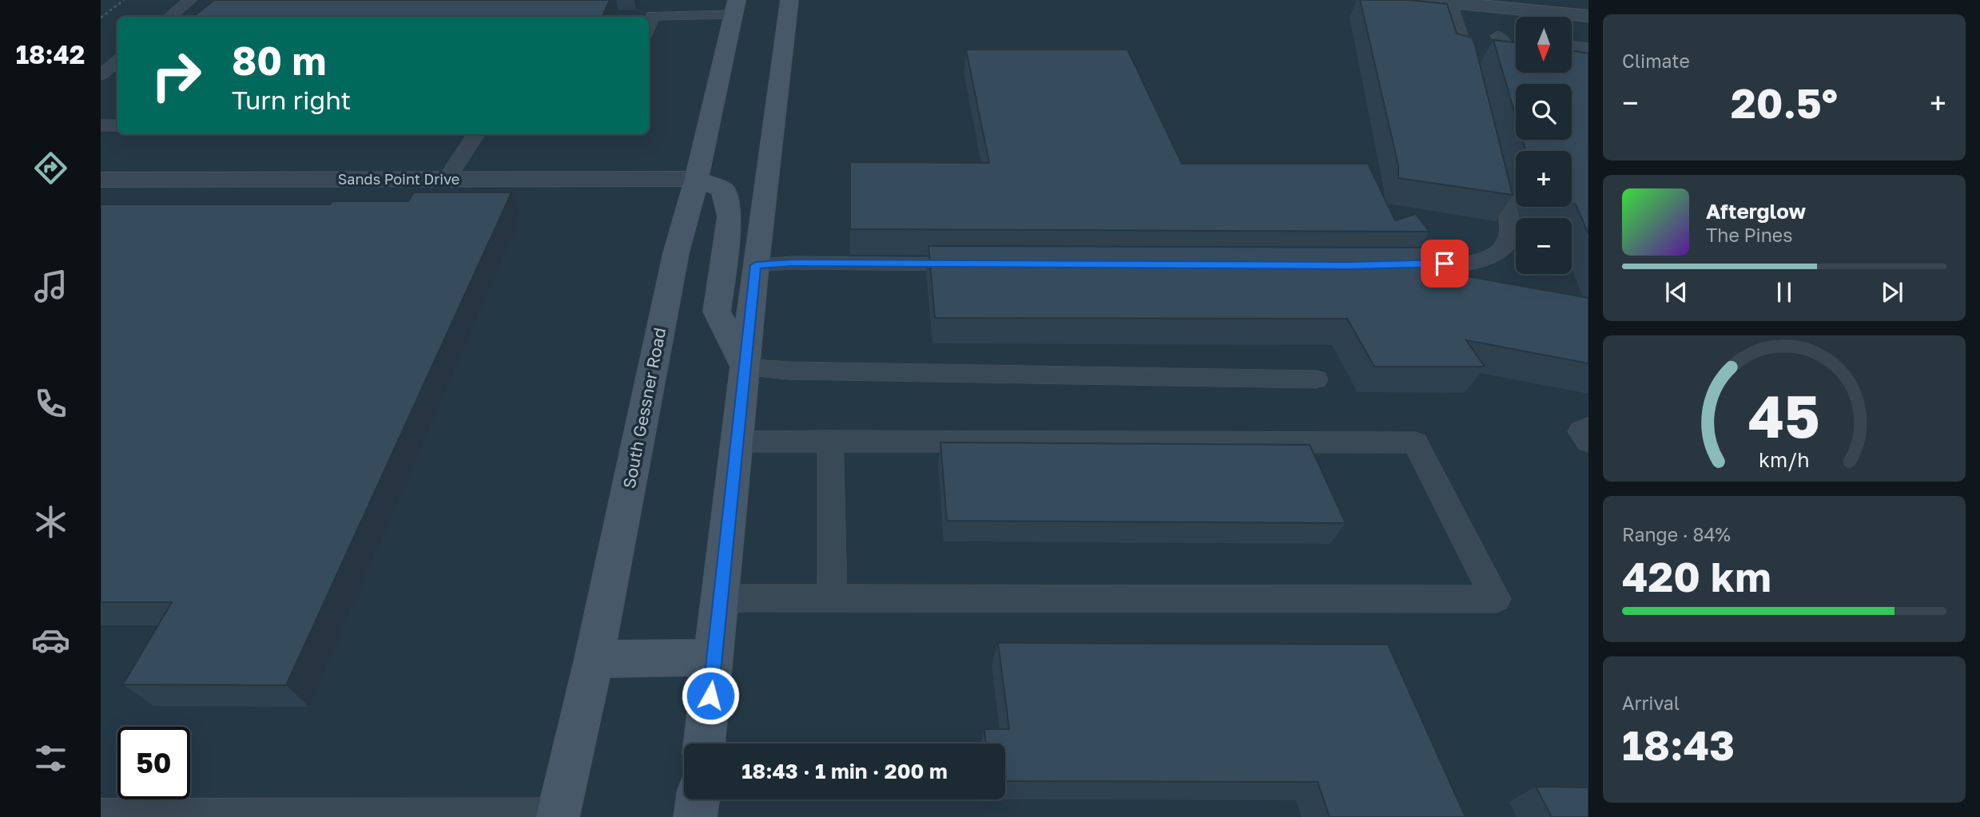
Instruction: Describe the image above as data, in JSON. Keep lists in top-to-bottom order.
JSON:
{
  "streets": {
    "main road": ["South Gessner Road"],
    "street": ["Sands Point Drive"]
  },
  "crossings": [
    ["Sands Point Drive", "South Gessner Road"]
  ],
  "north": "bottom",
  "page": {
    "tabs": "18:42",
    "tile": [
      "Climate",
      ["Range · 84%", "420 km"],
      ["Arrival", "18:43"]
    ],
    "map_buttons": ["+", "−"],
    "turn": ["80 m", "Turn right"],
    "heat": ["−", "20.5°", "+"],
    "song": ["Afterglow", "The Pines"],
    "limit": "50",
    "trip": "18:43 · 1 min · 200 m",
    "gauge": ["45", "km/h"]
  }
}
